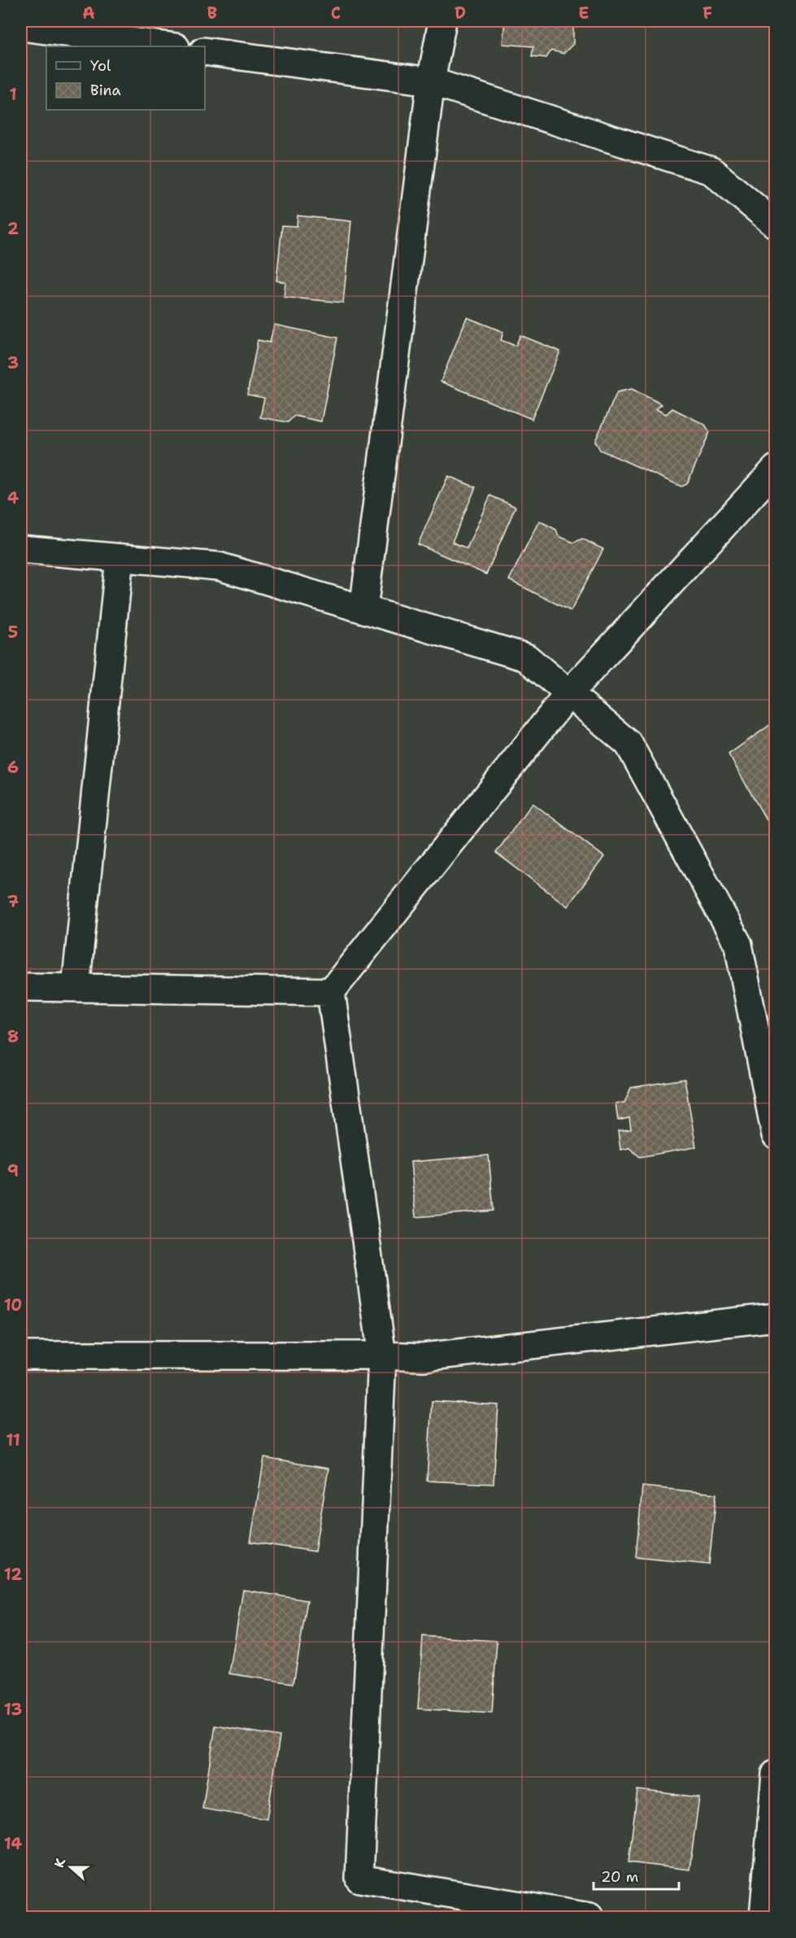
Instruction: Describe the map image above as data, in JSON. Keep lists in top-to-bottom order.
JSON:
{
  "legend": ["Yol", "Bina"],
  "scale_bar": "20 m",
  "north": "left",
  "grid": {
    "columns": [
      "A",
      "B",
      "C",
      "D",
      "E",
      "F"
    ],
    "rows": [
      "1",
      "2",
      "3",
      "4",
      "5",
      "6",
      "7",
      "8",
      "9",
      "10",
      "11",
      "12",
      "13",
      "14"
    ]
  }
}
